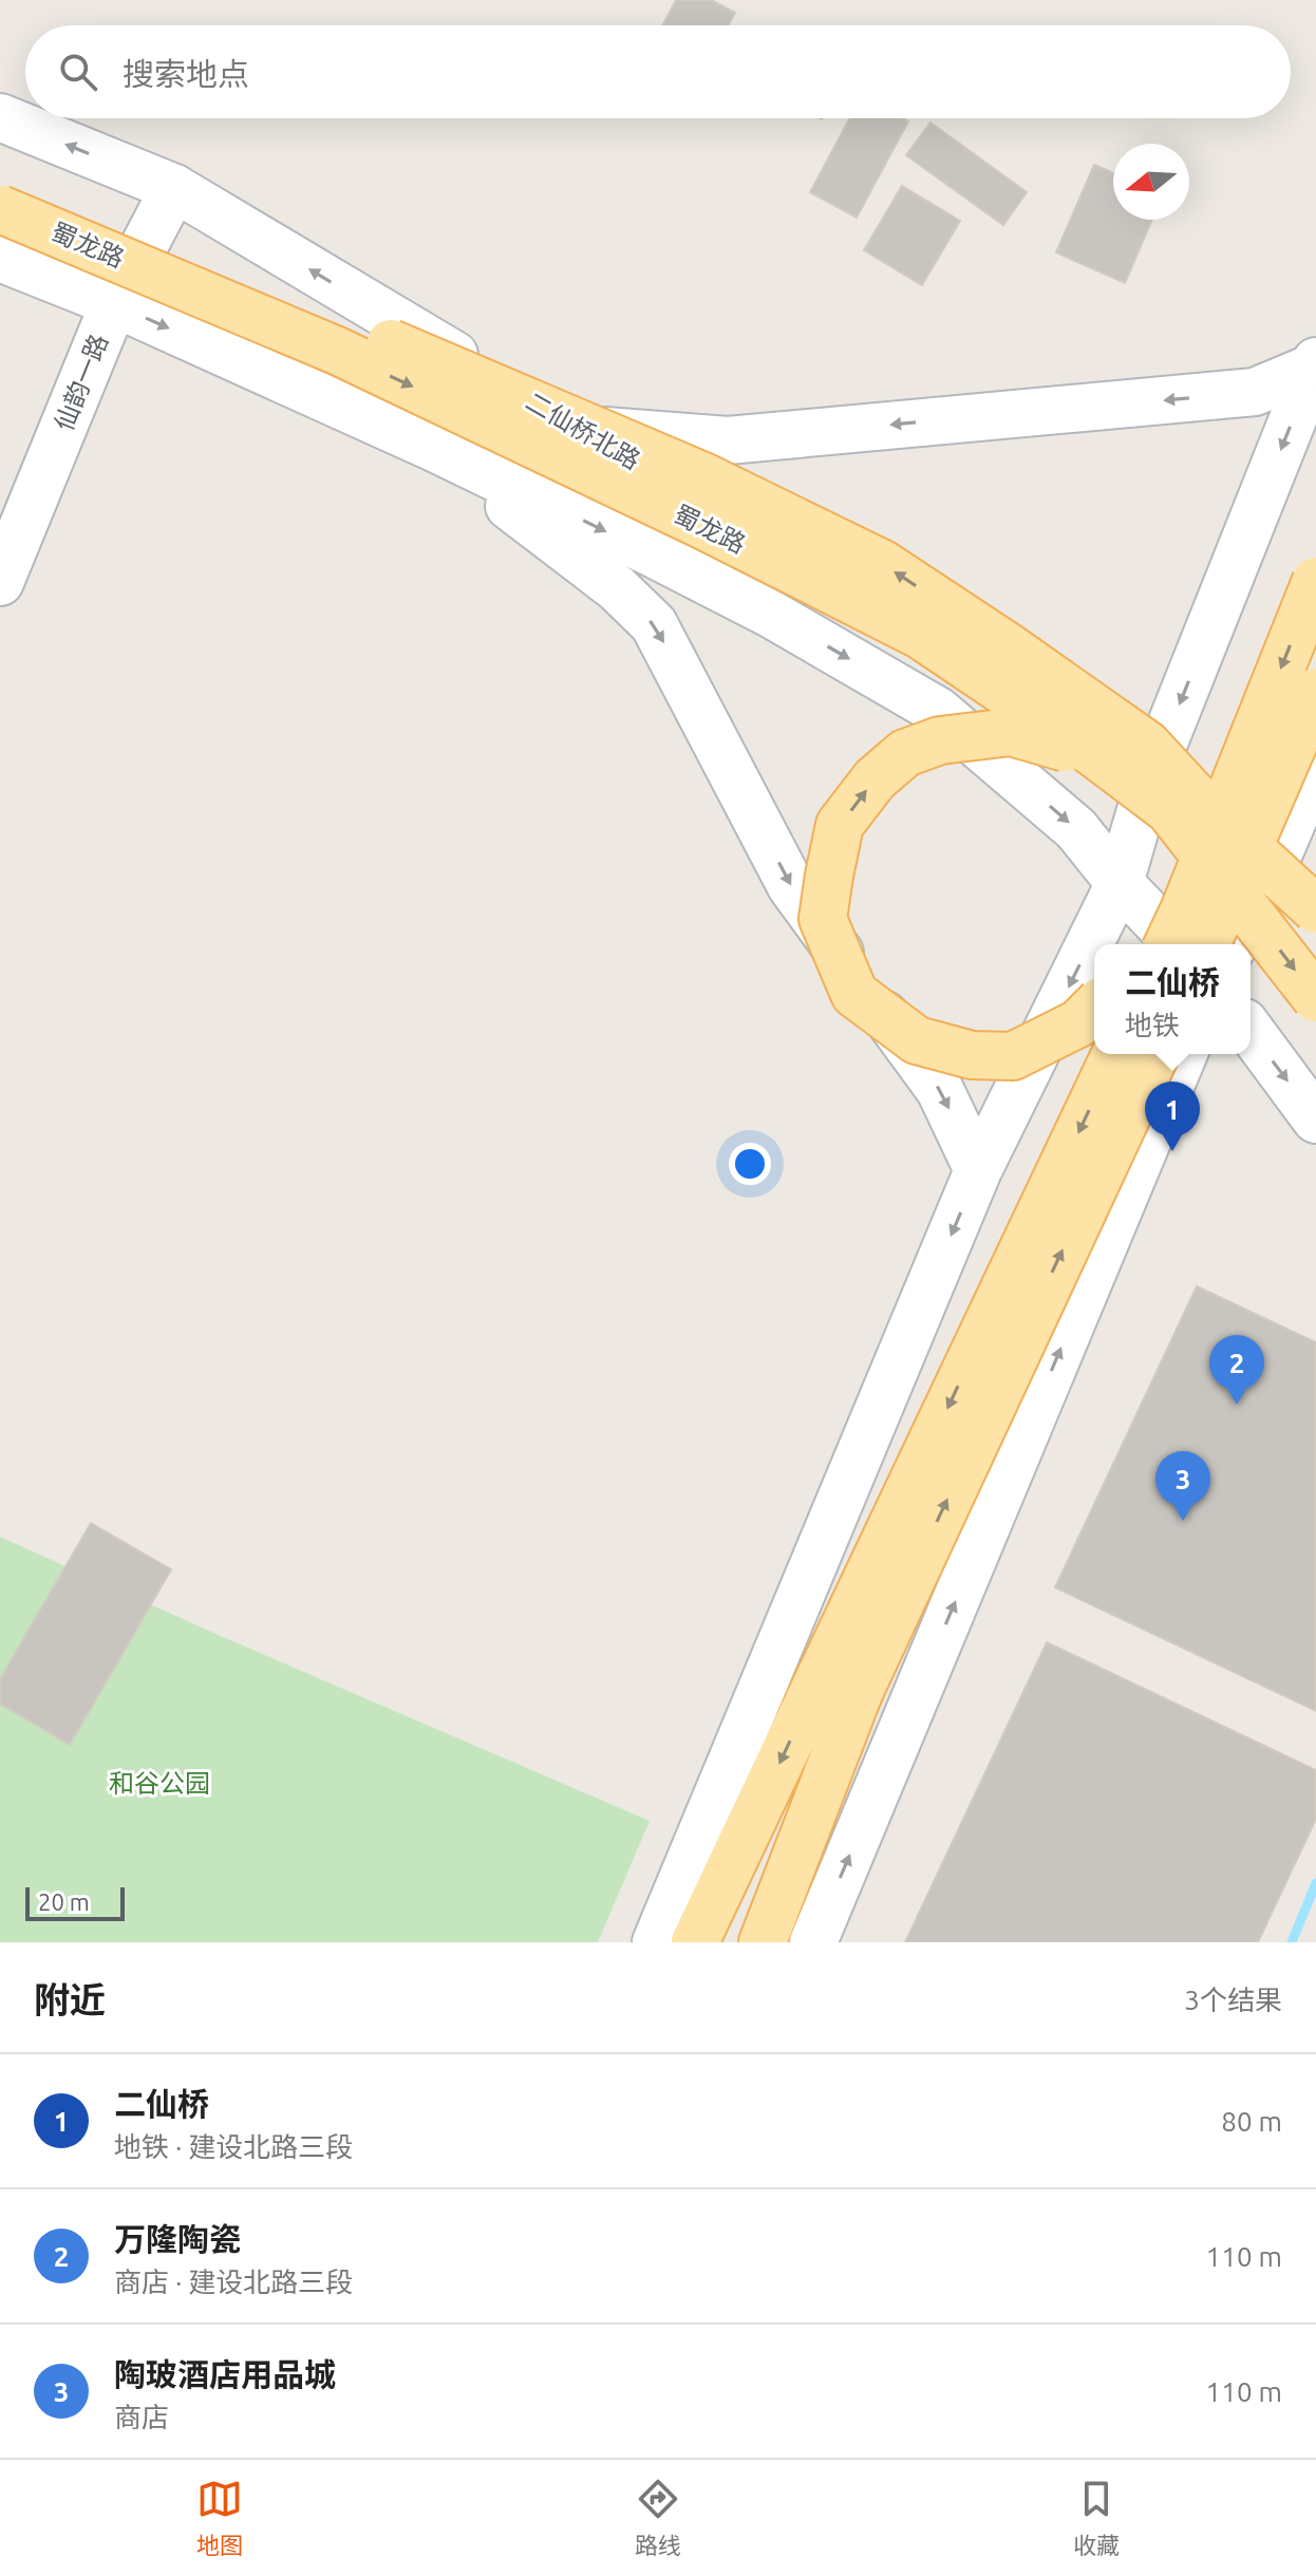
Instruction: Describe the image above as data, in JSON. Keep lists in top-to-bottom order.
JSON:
{
  "streets": {
    "main road": ["蜀龙路", "仙韵一路", "二仙桥北路"]
  },
  "crossings": [
    ["仙韵一路", "二仙桥北路"]
  ],
  "parks": ["和谷公园"],
  "scale_bar": "20 m",
  "north": "left",
  "page": {
    "search": "搜索地点",
    "popup": ["二仙桥", "地铁"],
    "pins": ["1", "2", "3"],
    "scale": "20 m",
    "heading": ["附近", "3个结果"],
    "list": [
      {
        "mark": "1",
        "name": "二仙桥",
        "note": "地铁 · 建设北路三段",
        "value": "80 m"
      },
      {
        "mark": "2",
        "name": "万隆陶瓷",
        "note": "商店 · 建设北路三段",
        "value": "110 m"
      },
      {
        "mark": "3",
        "name": "陶玻酒店用品城",
        "note": "商店",
        "value": "110 m"
      }
    ],
    "nav": ["地图", "路线", "收藏"]
  }
}
